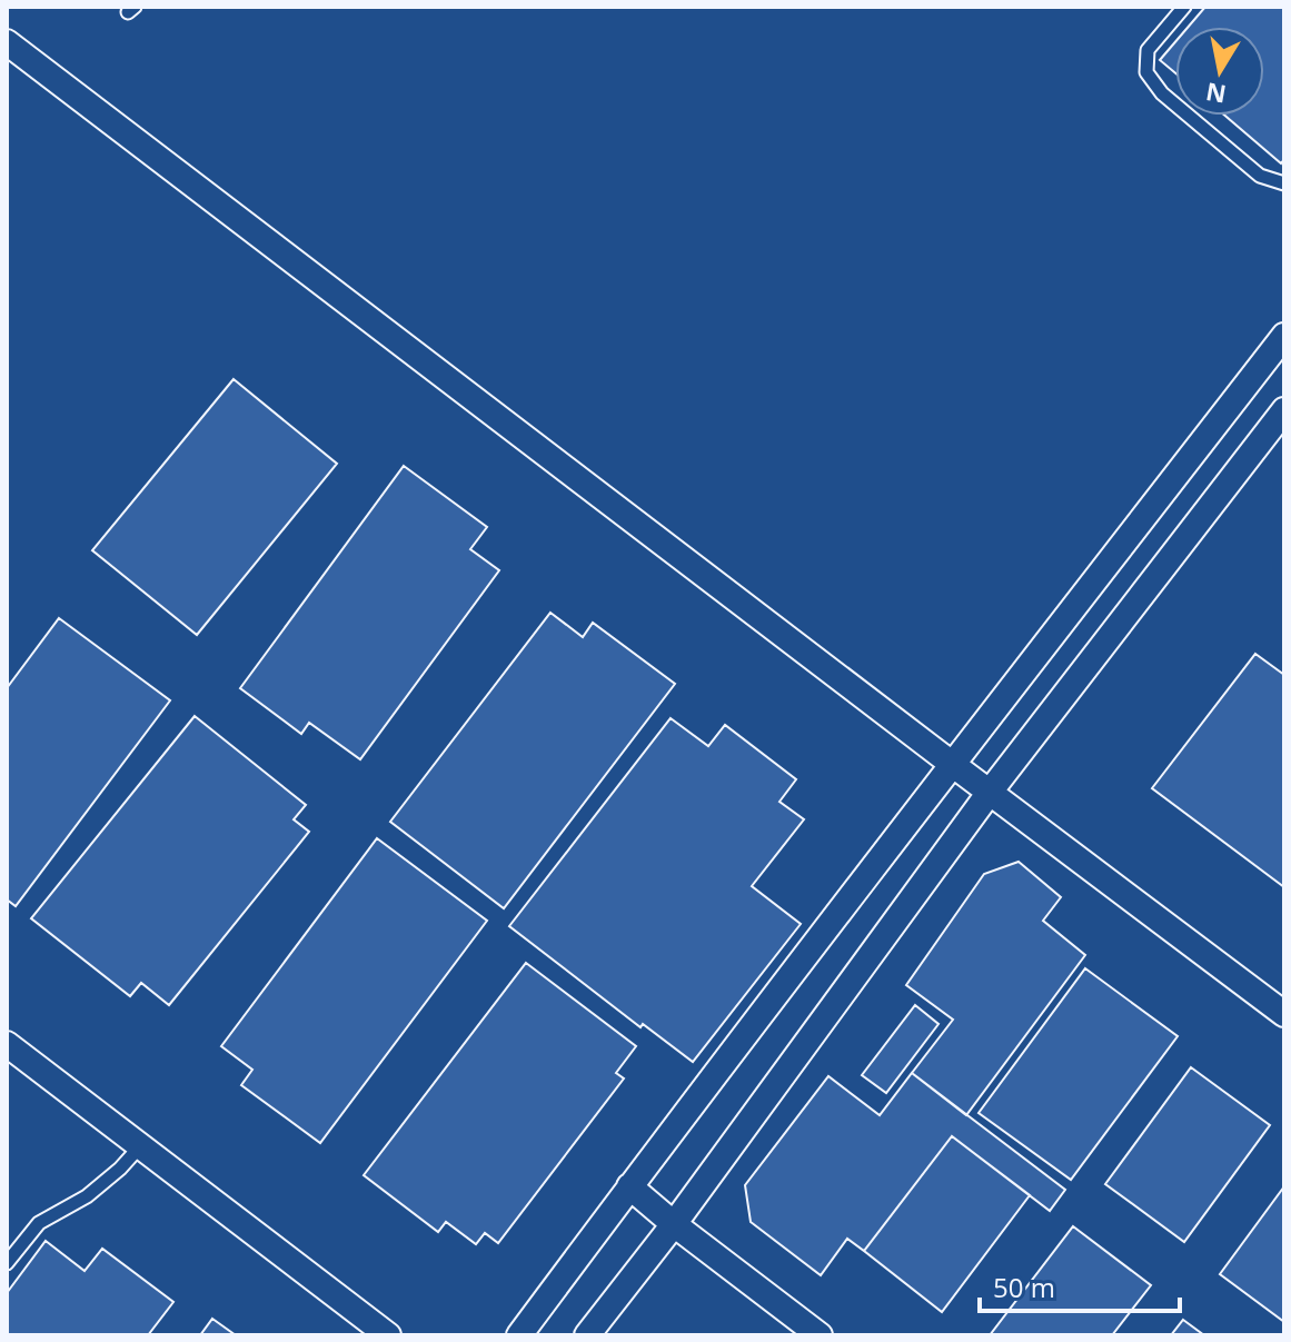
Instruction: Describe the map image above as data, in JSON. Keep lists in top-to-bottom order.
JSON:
{
  "scale_bar": "50 m",
  "north": "bottom"
}
